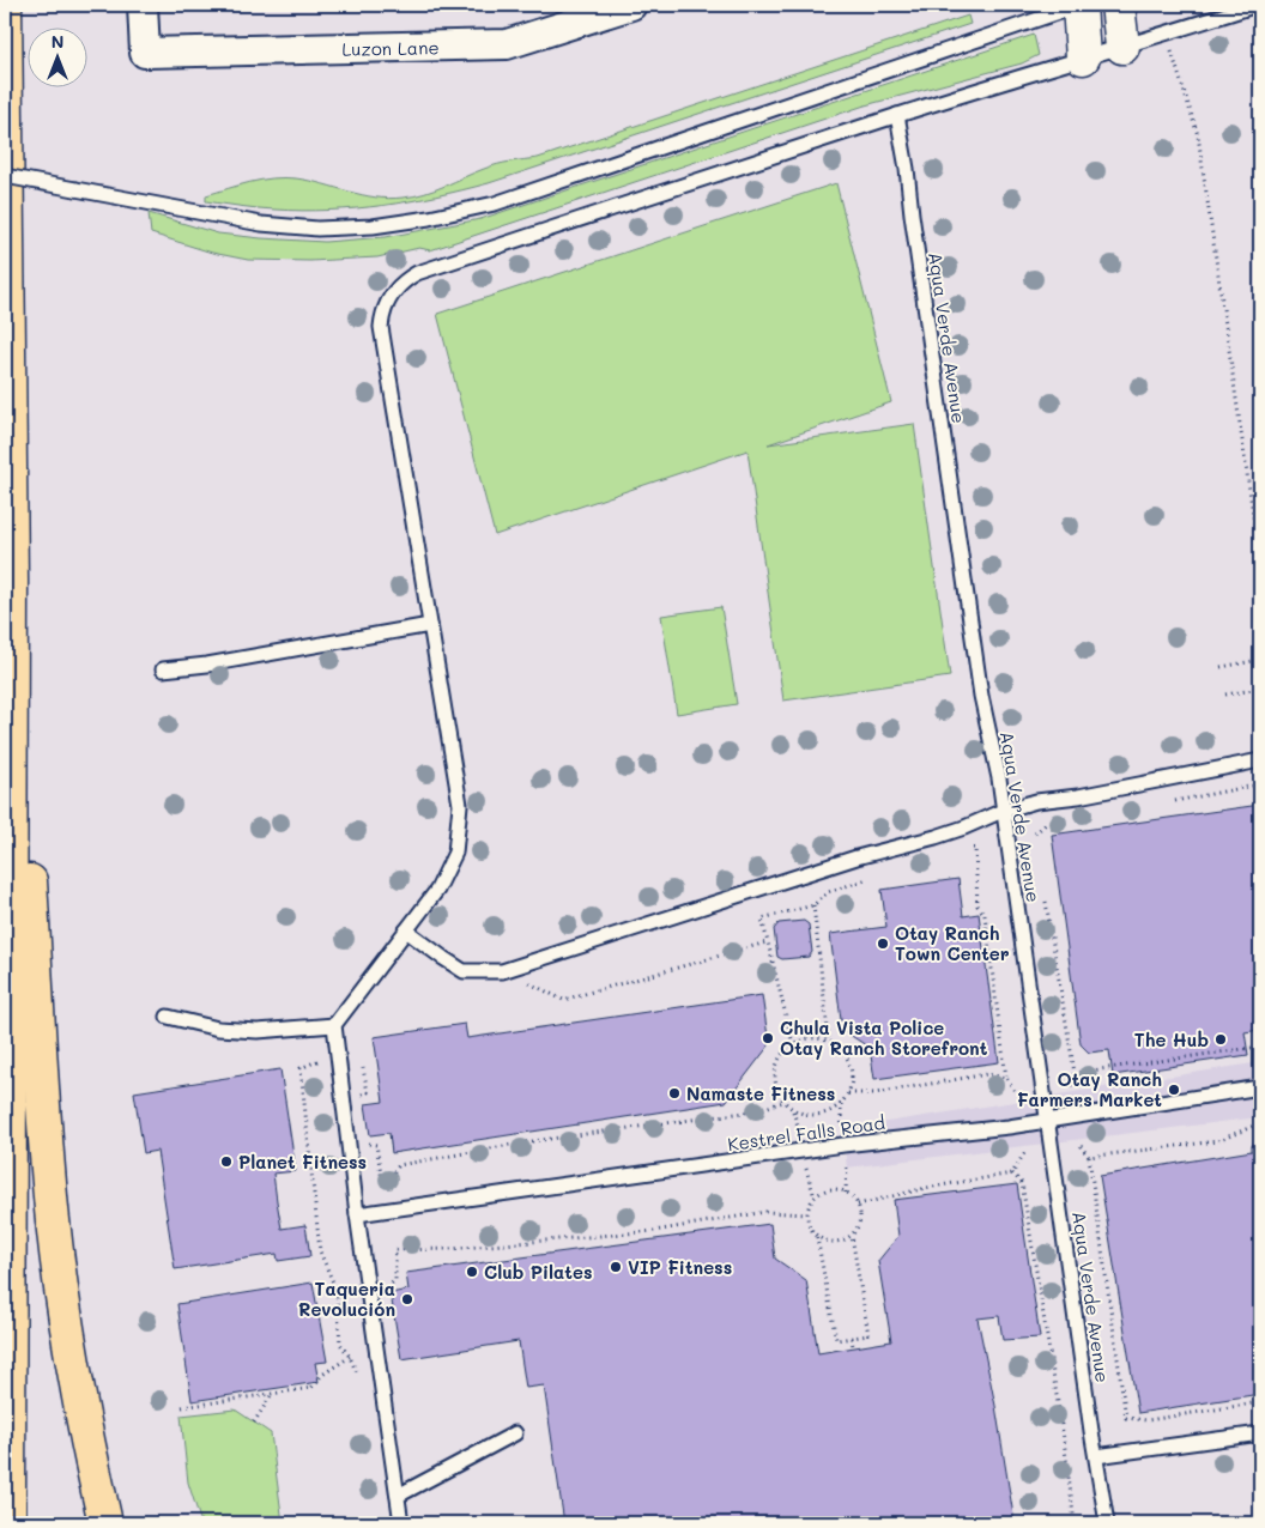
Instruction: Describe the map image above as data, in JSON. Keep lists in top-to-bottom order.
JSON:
{
  "streets": {
    "street": ["Luzon Lane"],
    "lane": ["Aqua Verde Avenue", "Kestrel Falls Road"]
  },
  "crossings": [
    ["Aqua Verde Avenue", "Kestrel Falls Road"]
  ],
  "places": [
    "Otay Ranch Town Center",
    "Chula Vista Police Otay Ranch Storefront",
    "The Hub",
    "Otay Ranch Farmers Market",
    "Namaste Fitness",
    "Planet Fitness",
    "VIP Fitness",
    "Club Pilates",
    "Taqueria Revolución"
  ],
  "north": "top"
}
